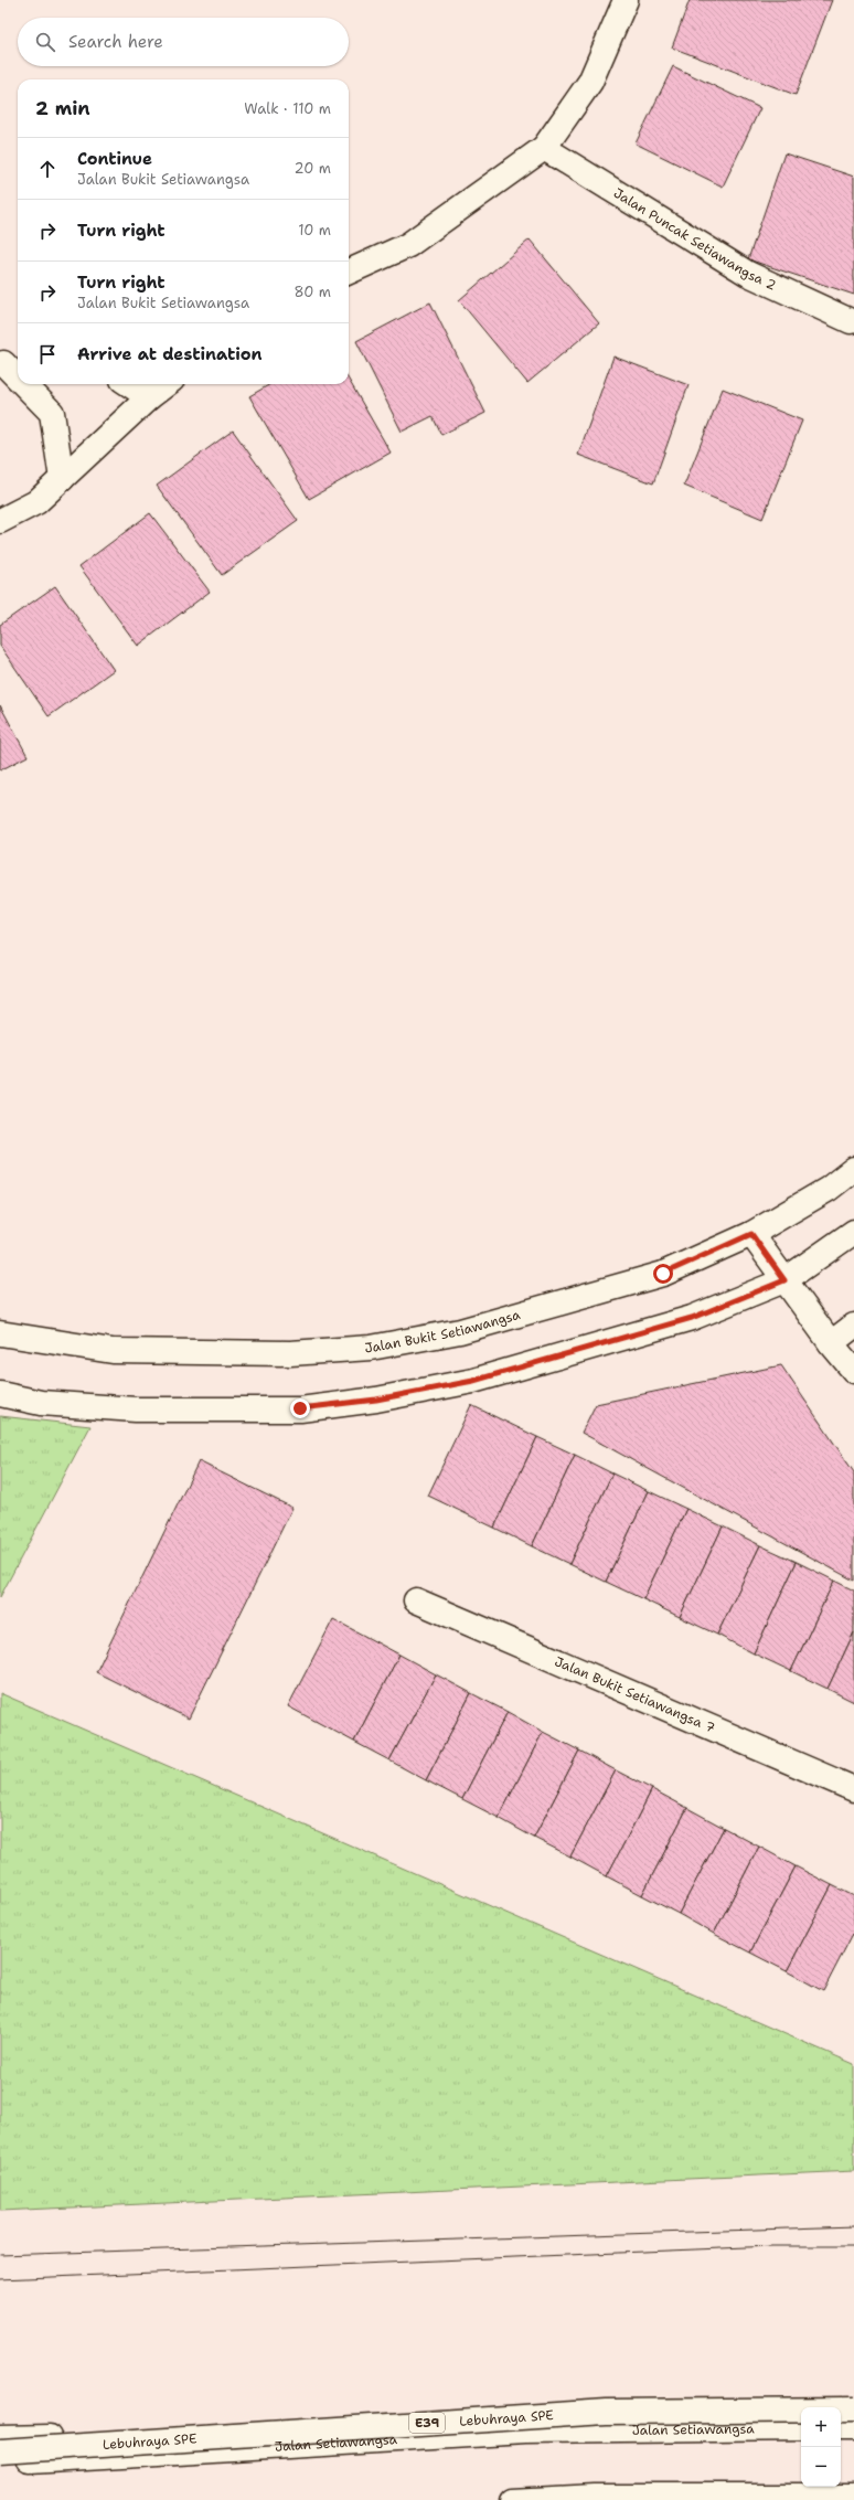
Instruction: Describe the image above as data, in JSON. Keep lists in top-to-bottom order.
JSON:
{
  "streets": {
    "main road": [
      "Jalan Puncak Setiawangsa 2",
      "Jalan Bukit Setiawangsa",
      "Jalan Bukit Setiawangsa 7",
      "Lebuhraya SPE",
      "E39",
      "Jalan Setiawangsa"
    ]
  },
  "page": {
    "search": "Search here",
    "heading": ["2 min", "Walk · 110 m"],
    "list": [
      ["Continue", "Jalan Bukit Setiawangsa", "20 m"],
      ["Turn right", "10 m"],
      ["Turn right", "Jalan Bukit Setiawangsa", "80 m"],
      "Arrive at destination"
    ],
    "map_buttons": ["+", "−"]
  }
}
